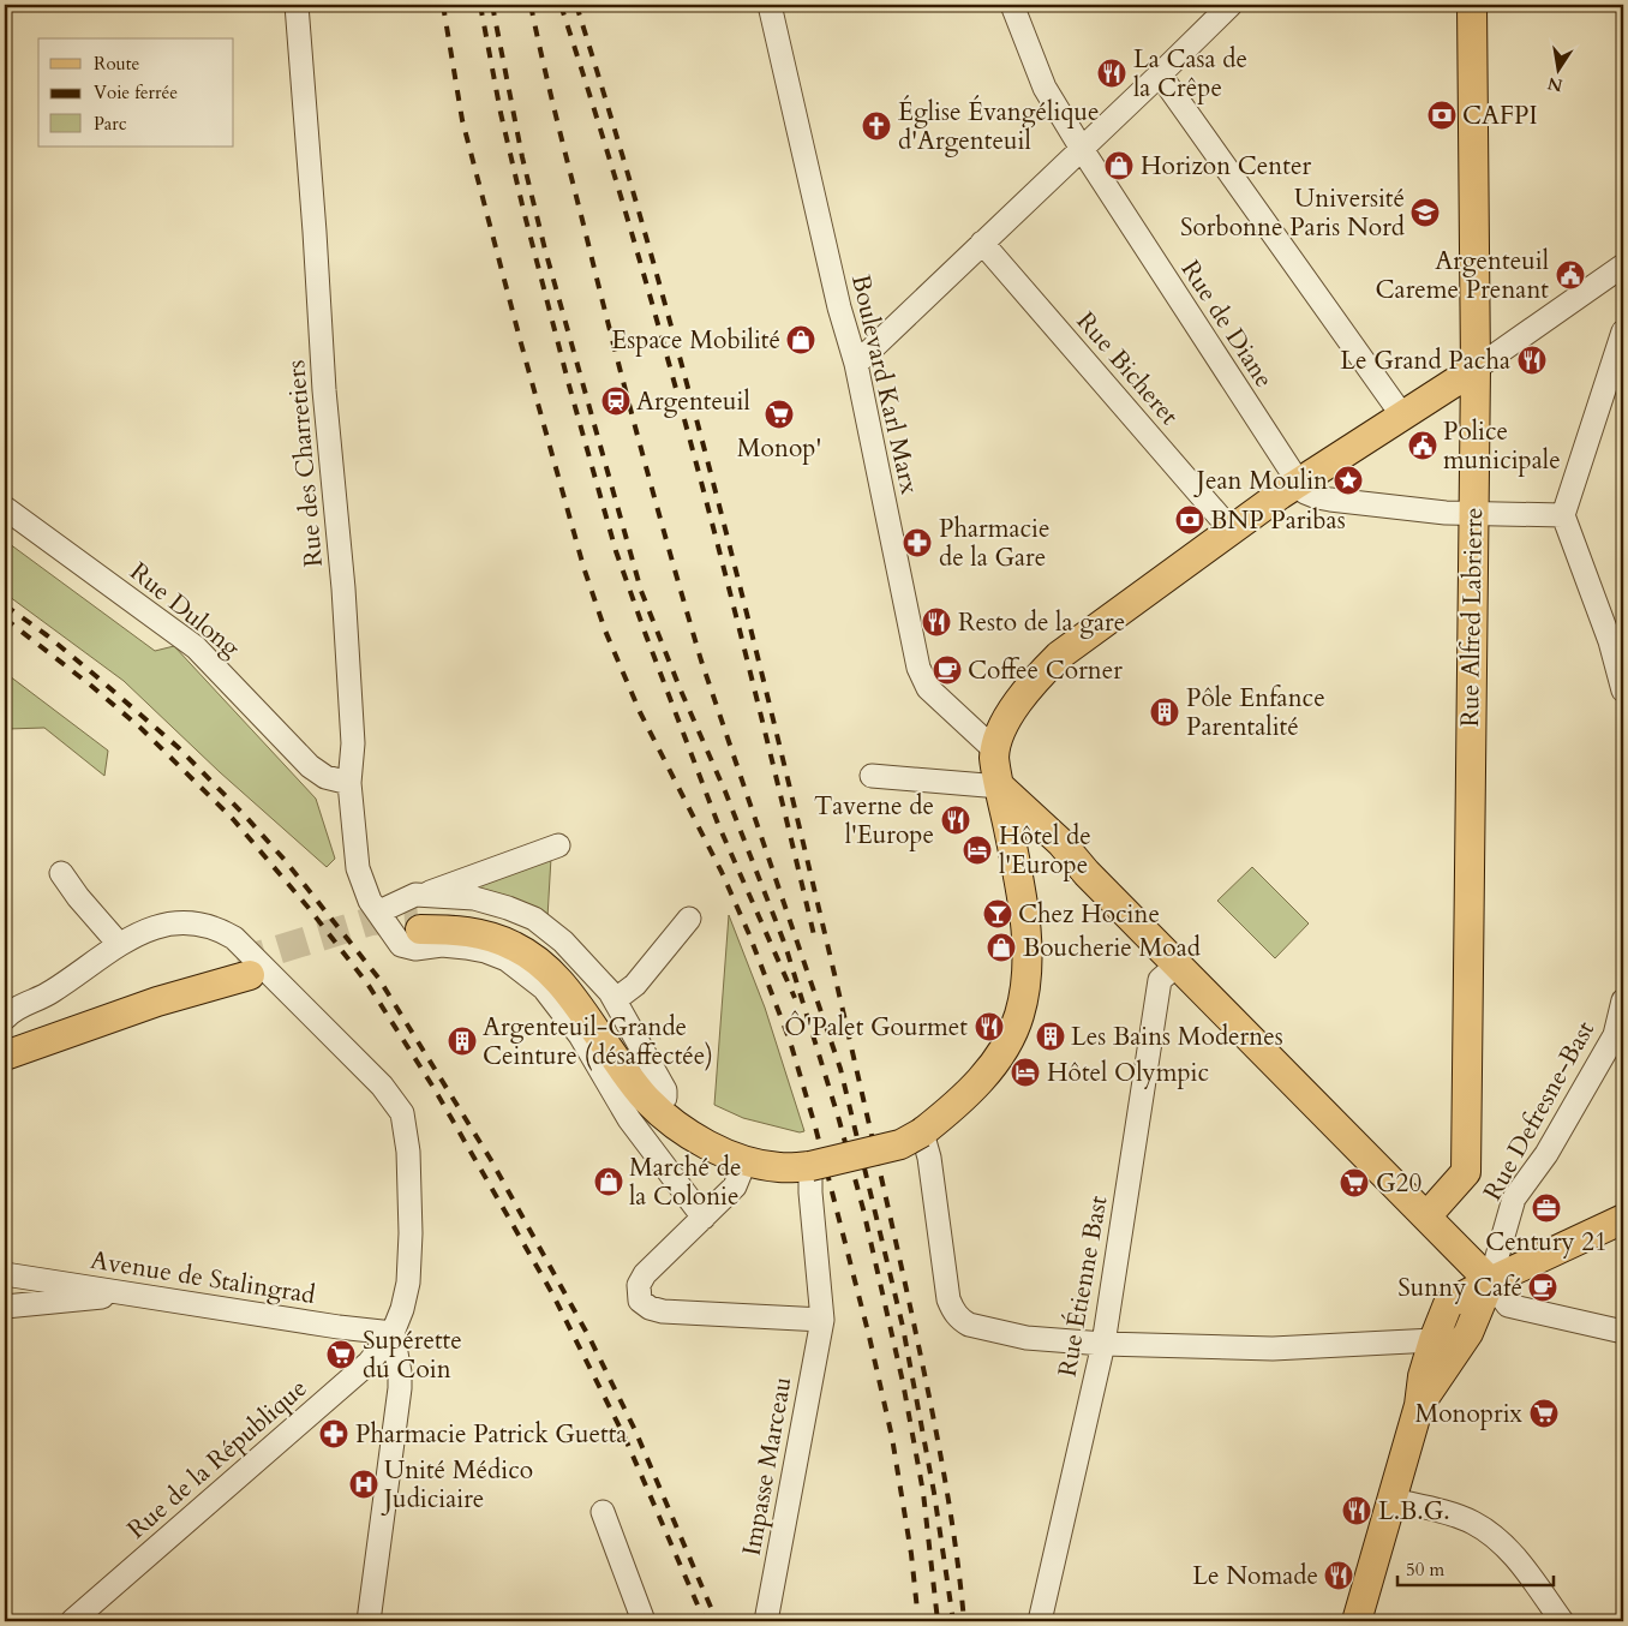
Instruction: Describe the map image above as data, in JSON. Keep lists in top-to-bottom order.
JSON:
{
  "streets": {
    "main road": ["Rue Alfred Labrierre"],
    "street": [
      "Rue de Diane",
      "Rue Bicheret",
      "Boulevard Karl Marx",
      "Rue des Charretiers",
      "Rue Dulong",
      "Rue Defresne-Bast",
      "Avenue de Stalingrad",
      "Rue Étienne Bast",
      "Rue de la République",
      "Impasse Marceau"
    ]
  },
  "crossings": [
    ["Rue des Charretiers", "Rue Dulong"],
    ["Avenue de Stalingrad", "Rue de la République"]
  ],
  "places": {
    "restaurant": [
      "La Casa de la Crêpe",
      "Le Grand Pacha",
      "Resto de la gare",
      "Taverne de l'Europe",
      "Ô'Palet Gourmet",
      "L.B.G.",
      "Le Nomade"
    ],
    "bank": ["CAFPI", "BNP Paribas"],
    "church": ["Église Évangélique d'Argenteuil"],
    "shop": [
      "Horizon Center",
      "Espace Mobilité",
      "Boucherie Moad",
      "Marché de la Colonie"
    ],
    "school or university": ["Université Sorbonne Paris Nord"],
    "public building": ["Argenteuil Careme Prenant", "Police municipale"],
    "station": ["Argenteuil"],
    "supermarket": [
      "Monop'",
      "G20",
      "Supérette du Coin",
      "Monoprix"
    ],
    "place": ["Jean Moulin"],
    "pharmacy": ["Pharmacie de la Gare", "Pharmacie Patrick Guetta"],
    "cafe": ["Coffee Corner", "Sunny Café"],
    "building": ["Pôle Enfance Parentalité", "Les Bains Modernes", "Argenteuil-Grande Ceinture (désaffectée)"],
    "hotel": ["Hôtel de l'Europe", "Hôtel Olympic"],
    "bar": ["Chez Hocine"],
    "office": ["Century 21"],
    "hospital": ["Unité Médico Judiciaire"]
  },
  "legend": ["Route", "Voie ferrée", "Parc"],
  "scale_bar": "50 m",
  "north": "bottom"
}
